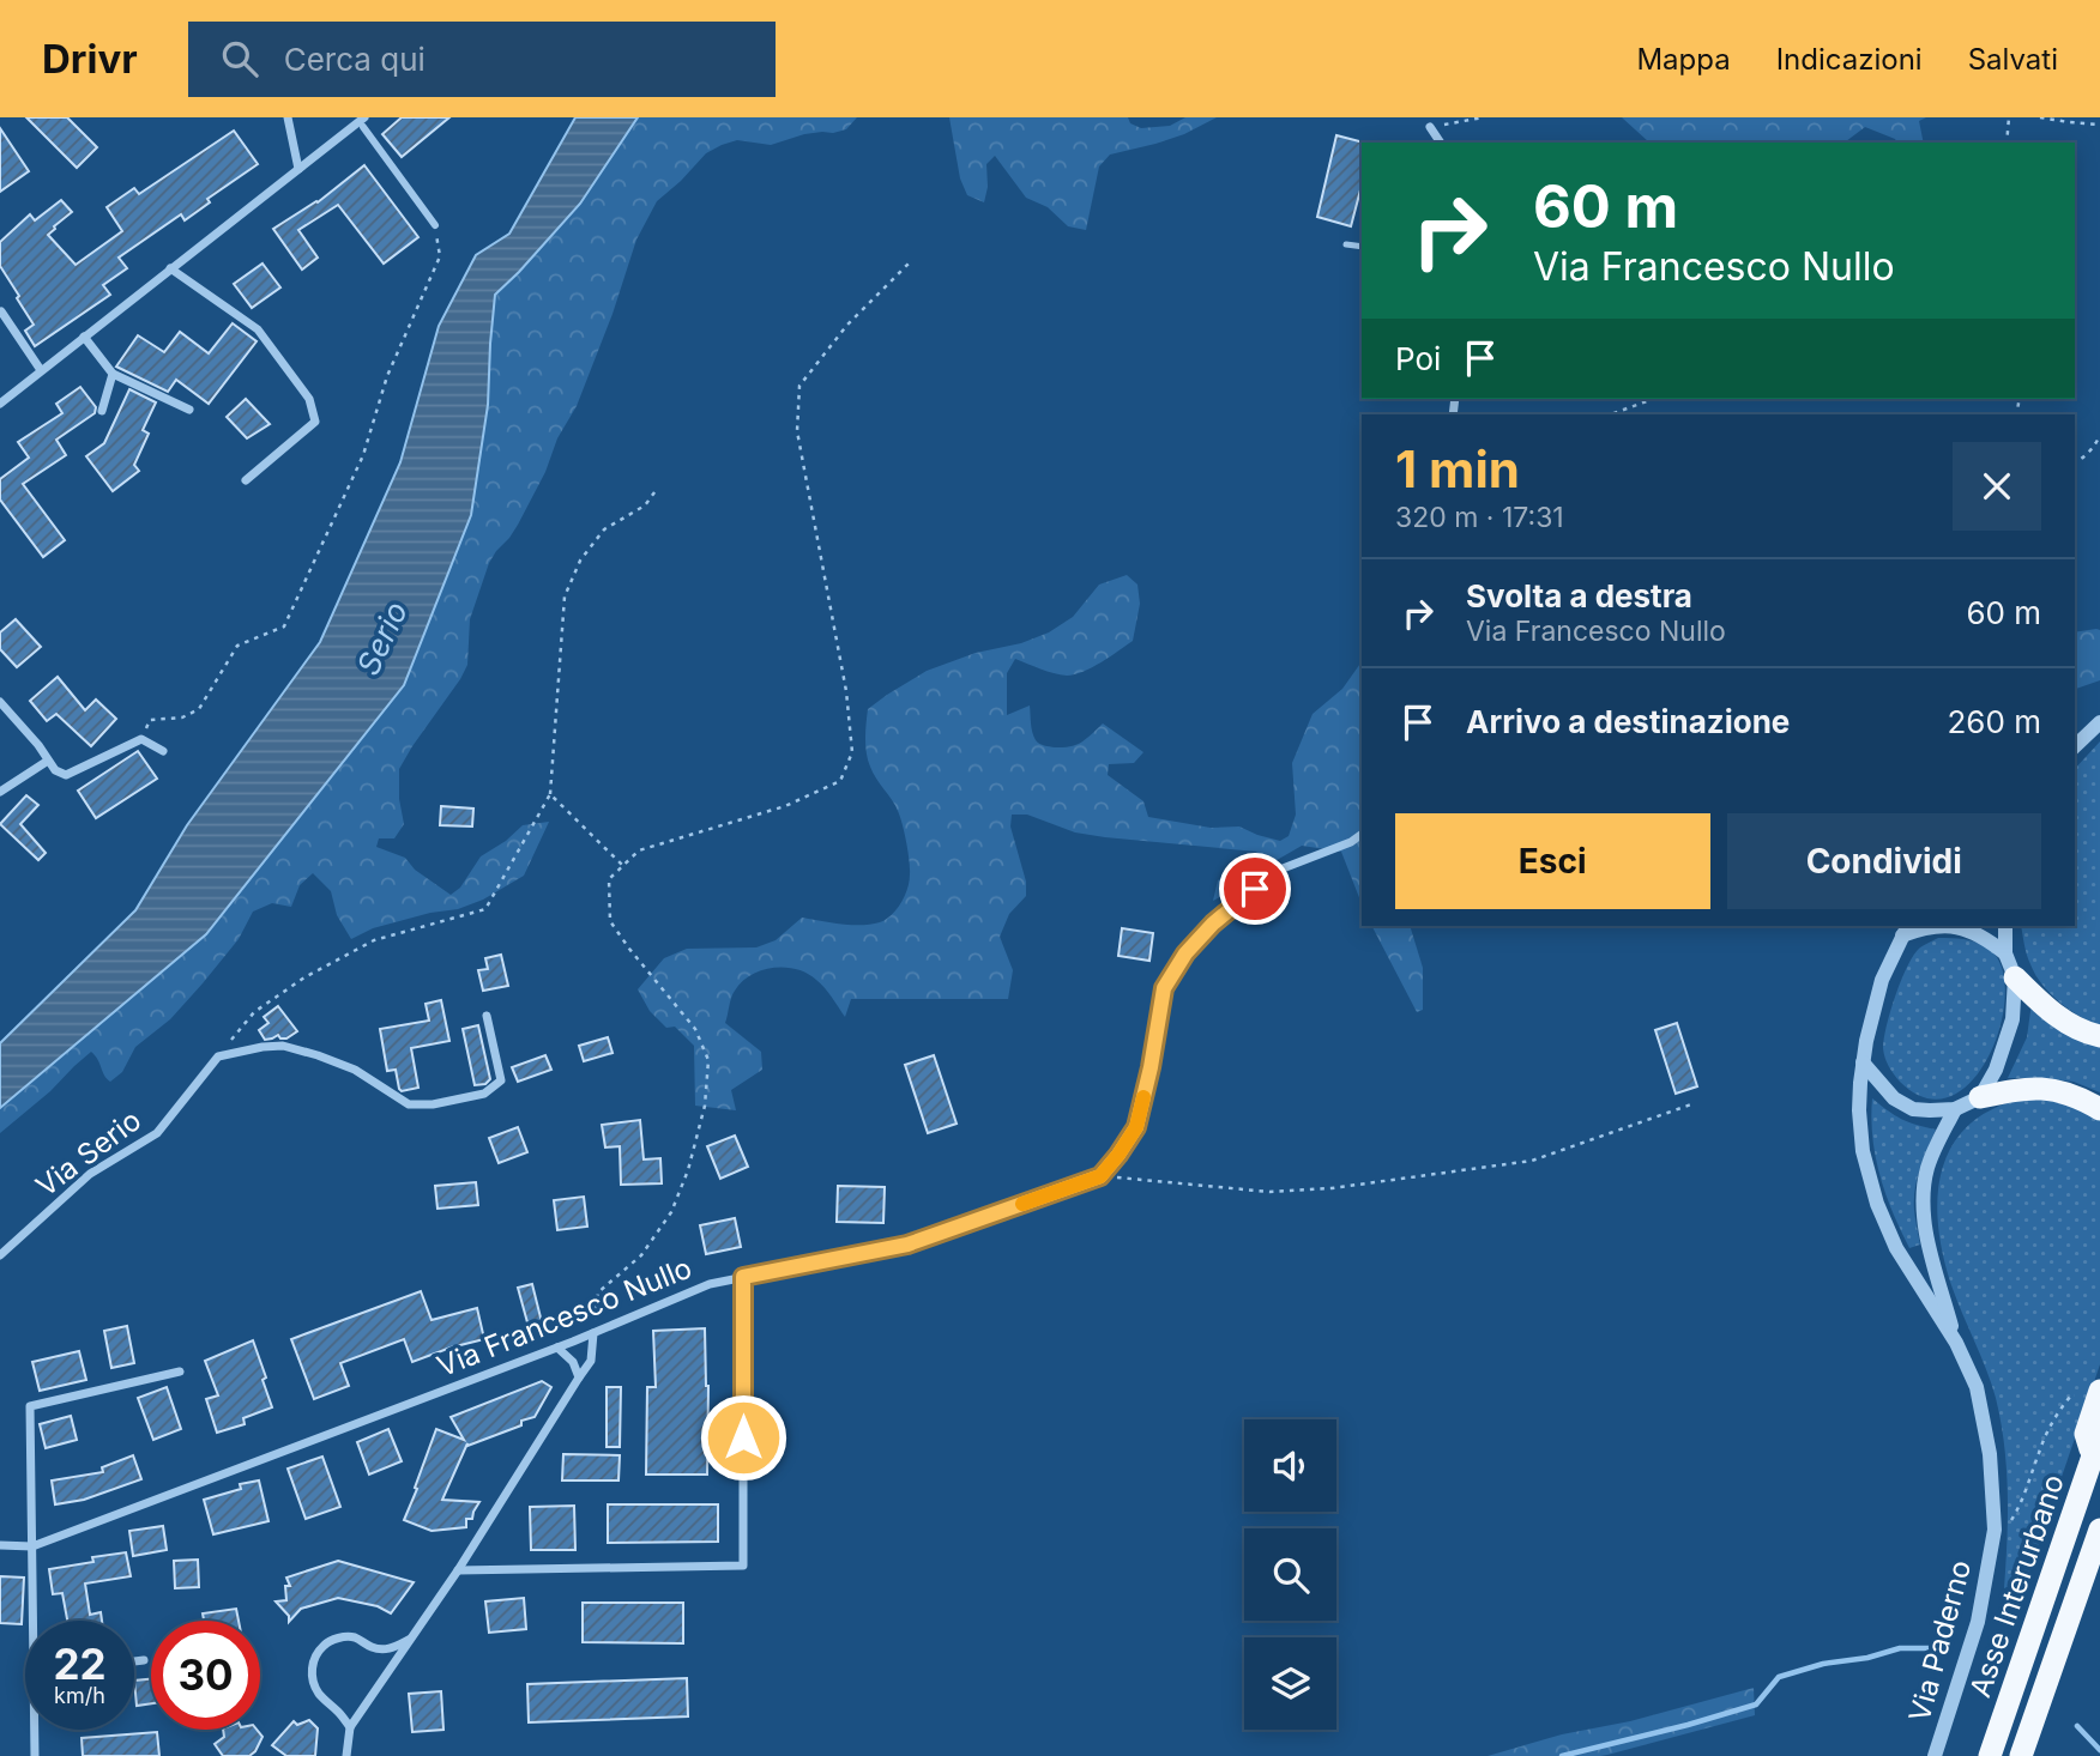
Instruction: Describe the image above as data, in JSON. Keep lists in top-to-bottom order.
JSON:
{
  "streets": {
    "highway": ["Asse Interurbano"],
    "street": ["Via Serio", "Via Francesco Nullo", "Via Paderno"]
  },
  "water": ["Serio"],
  "page": {
    "header": "Drivr",
    "search": "Cerca qui",
    "nav": ["Mappa", "Indicazioni", "Salvati"],
    "turn": ["60 m", "Via Francesco Nullo"],
    "then": "Poi",
    "heading": ["1 min", "320 m · 17:31"],
    "list": [
      {
        "name": "Svolta a destra",
        "note": "Via Francesco Nullo",
        "value": "60 m"
      },
      {
        "name": "Arrivo a destinazione",
        "value": "260 m"
      }
    ],
    "buttons": ["Esci", "Condividi"],
    "speed": "22 km/h",
    "limit": "30"
  }
}
